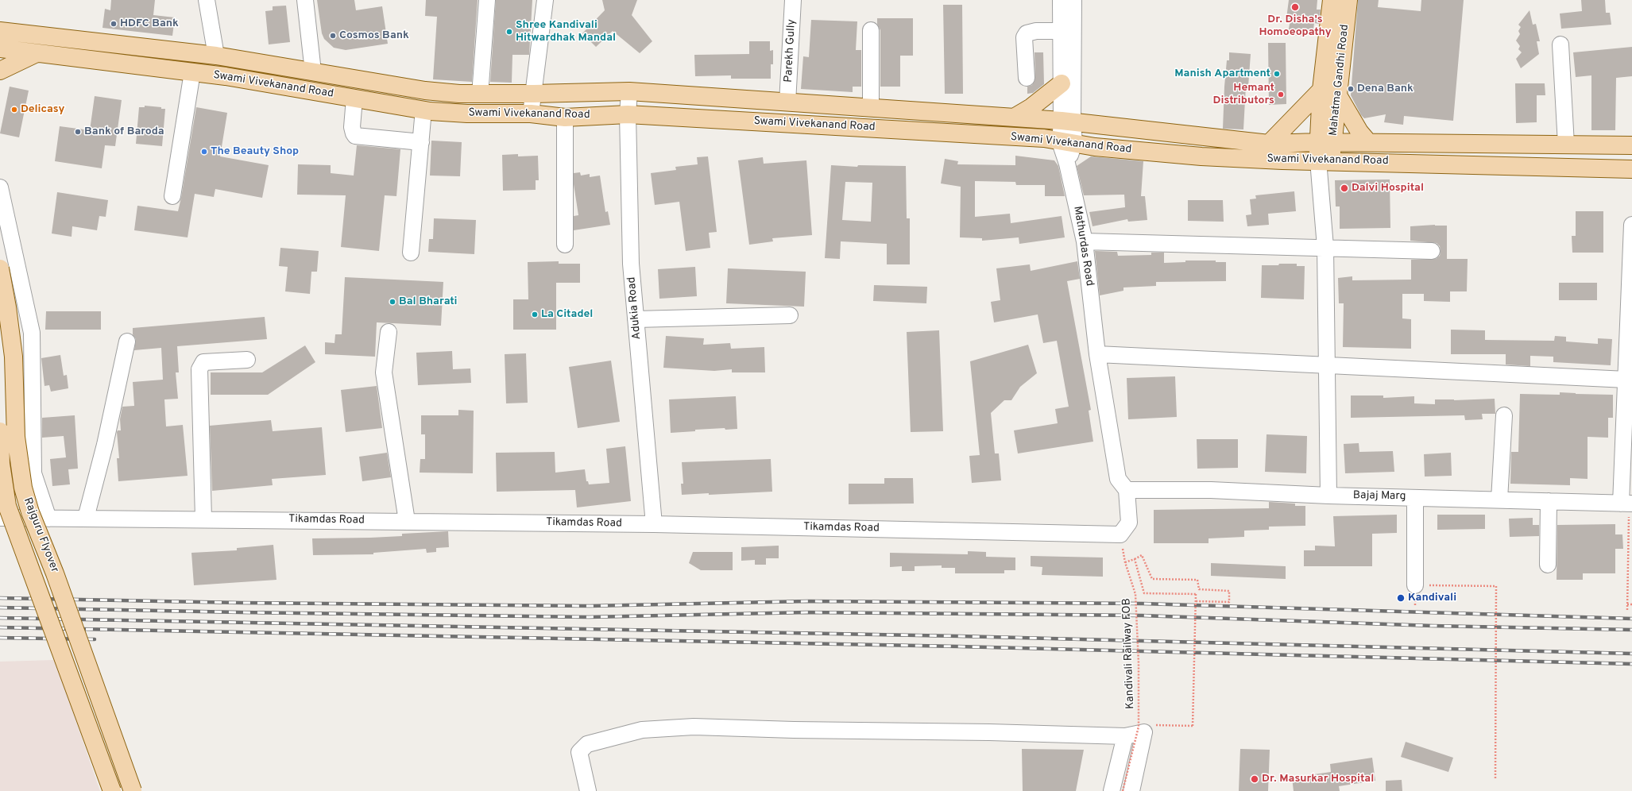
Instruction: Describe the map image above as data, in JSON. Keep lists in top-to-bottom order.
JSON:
{
  "streets": {
    "main road": ["Mahatma Gandhi Road", "Swami Vivekanand Road", "Rajguru Flyover"],
    "street": [
      "Parekh Gully",
      "Mathurdas Road",
      "Adukia Road",
      "Bajaj Marg",
      "Tikamdas Road"
    ],
    "path": ["Kandivali Railway FOB"]
  },
  "crossings": [
    ["Parekh Gully", "Swami Vivekanand Road"],
    ["Mahatma Gandhi Road", "Swami Vivekanand Road"],
    ["Swami Vivekanand Road", "Mathurdas Road"],
    ["Swami Vivekanand Road", "Adukia Road"],
    ["Mathurdas Road", "Bajaj Marg"],
    ["Mathurdas Road", "Tikamdas Road"],
    ["Adukia Road", "Tikamdas Road"],
    ["Bajaj Marg", "Tikamdas Road"]
  ],
  "places": [
    "Dr. Disha's Homoeopathy",
    "HDFC Bank",
    "Shree Kandivali Hitwardhak Mandal",
    "Cosmos Bank",
    "Manish Apartment",
    "Dena Bank",
    "Hemant Distributors",
    "Delicasy",
    "Bank of Baroda",
    "The Beauty Shop",
    "Dalvi Hospital",
    "Bal Bharati",
    "La Citadel",
    "Kandivali",
    "Dr. Masurkar Hospital"
  ]
}
